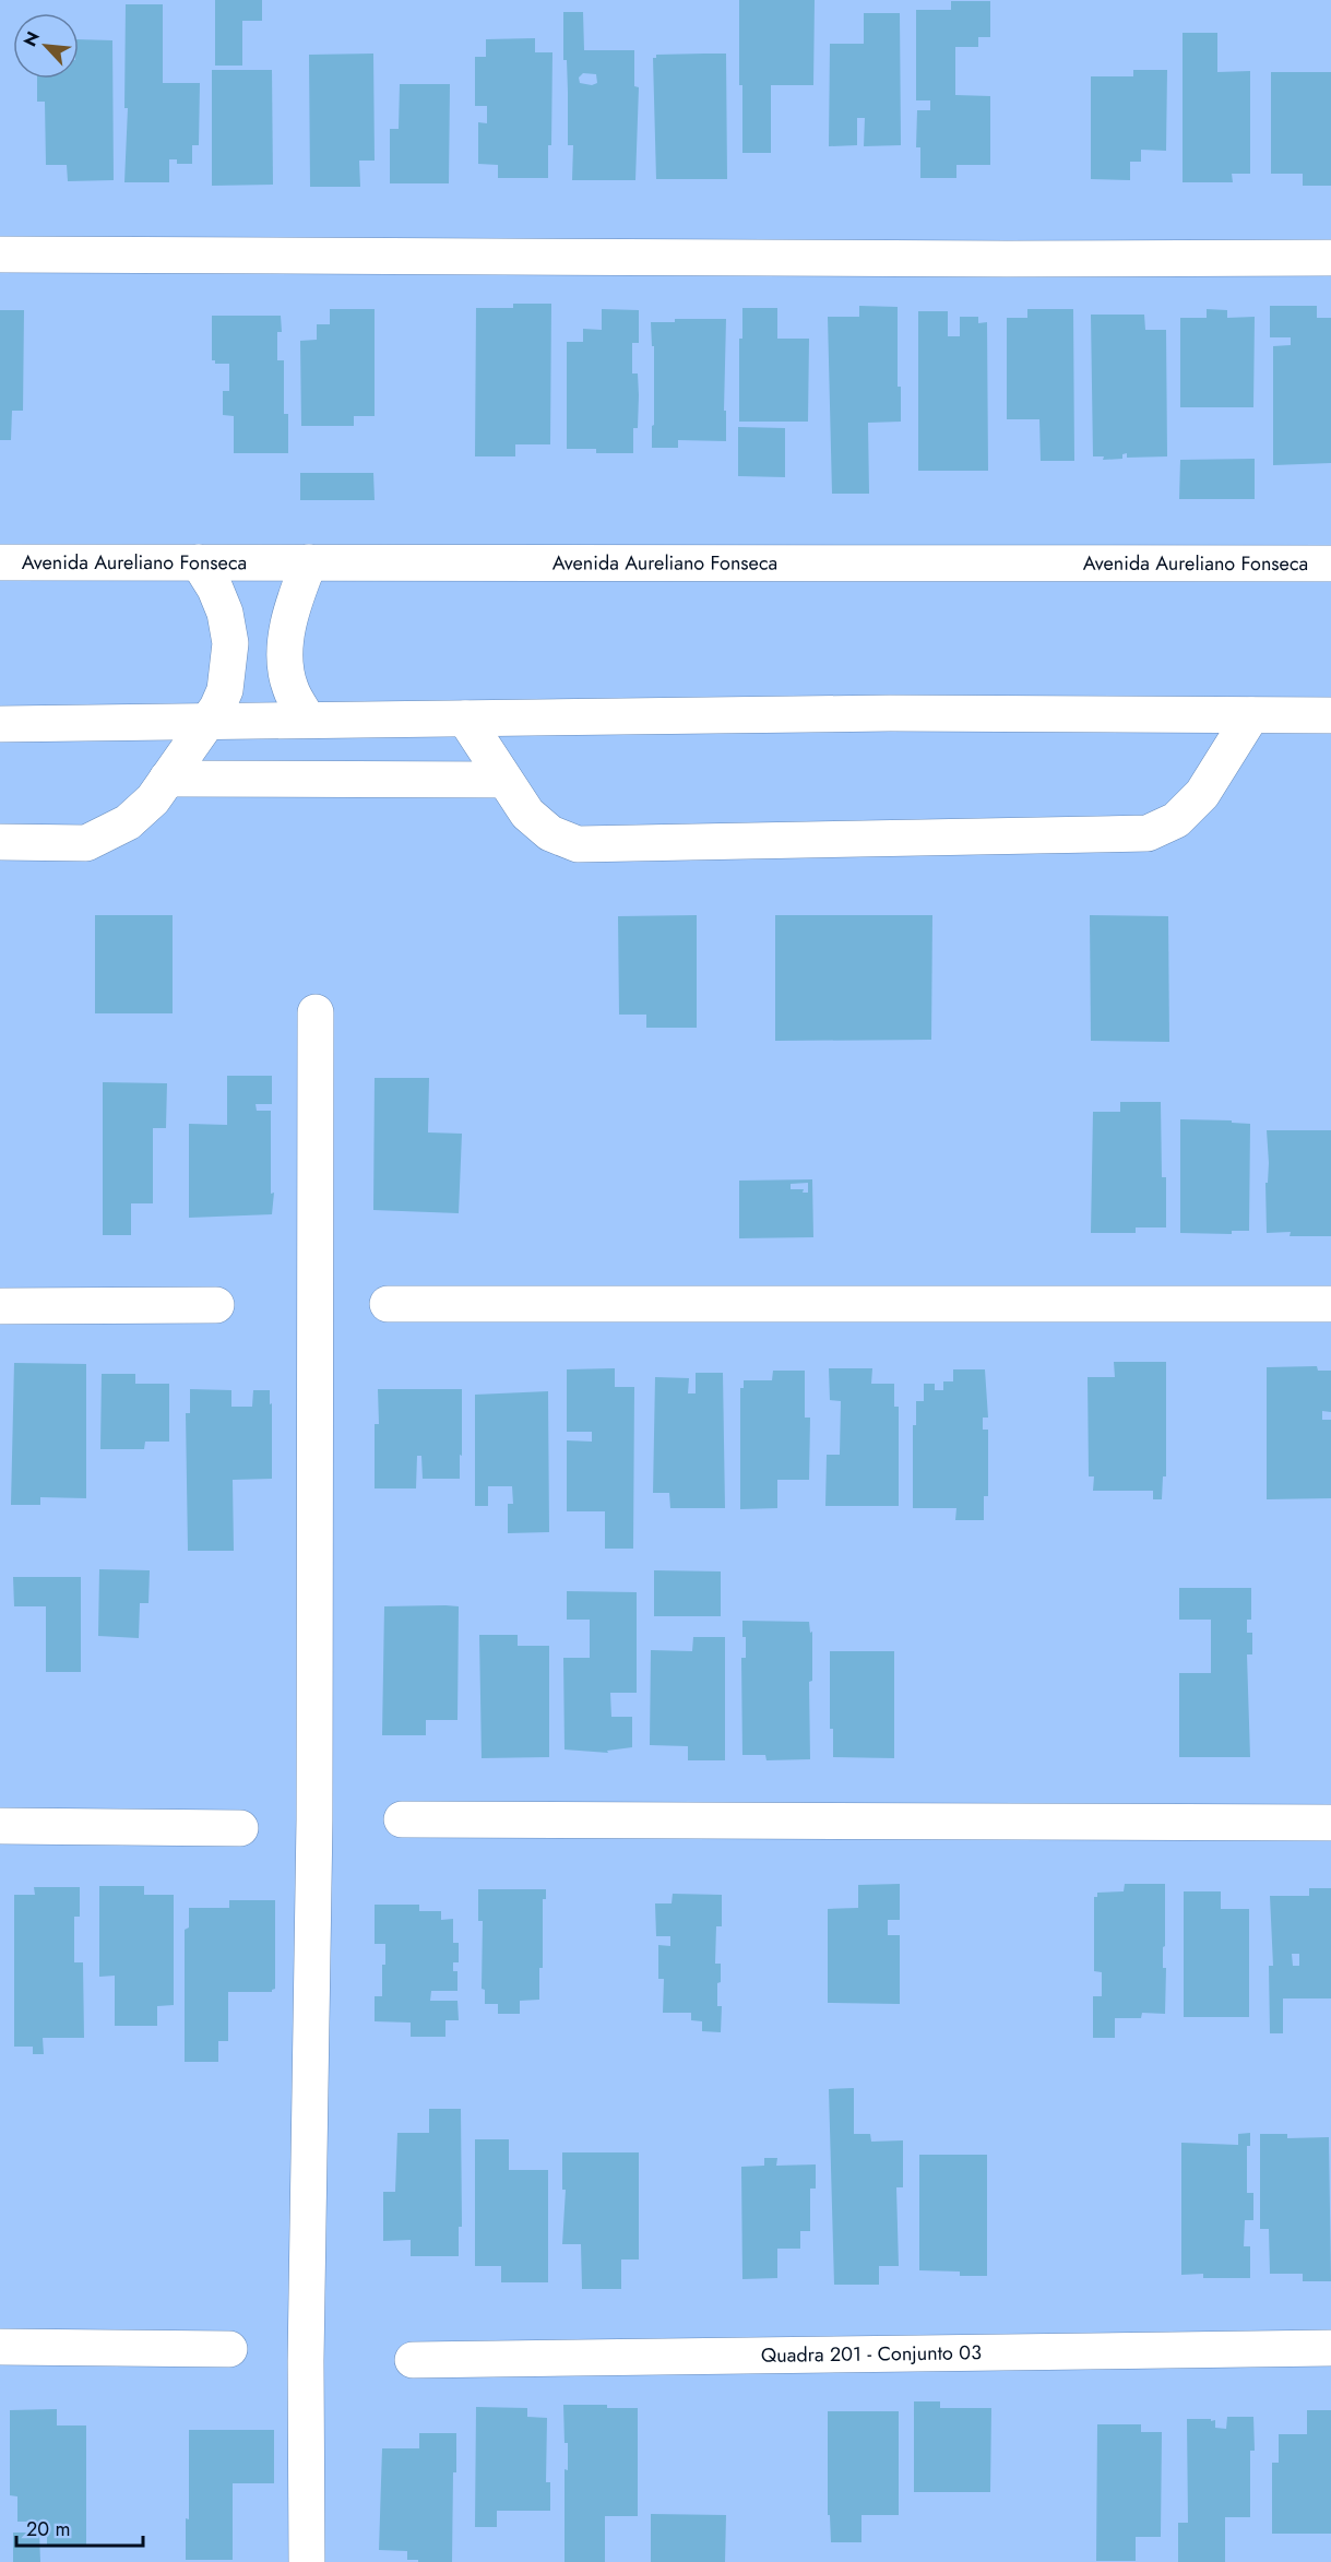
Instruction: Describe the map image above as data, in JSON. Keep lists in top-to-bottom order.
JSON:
{
  "streets": {
    "street": ["Avenida Aureliano Fonseca", "Quadra 201 - Conjunto 03"]
  },
  "scale_bar": "20 m",
  "north": "top left"
}
